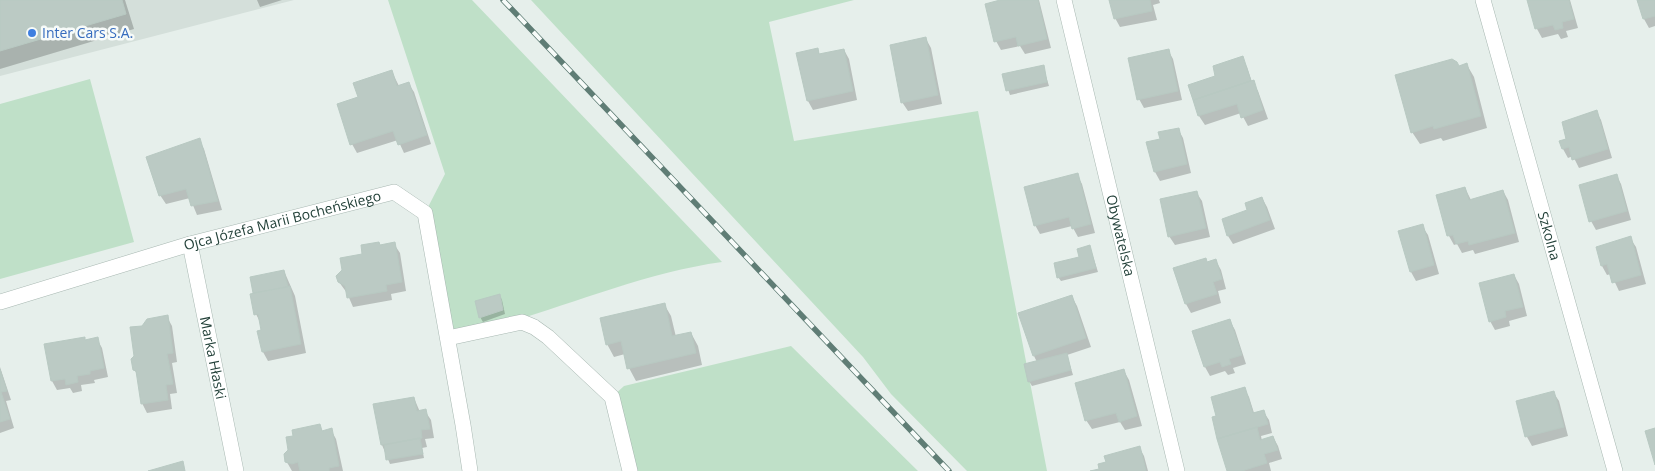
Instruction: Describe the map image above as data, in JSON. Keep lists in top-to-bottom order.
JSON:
{
  "streets": {
    "street": [
      "Ojca Józefa Marii Bocheńskiego",
      "Obywatelska",
      "Szkolna",
      "Marka Hłaski"
    ]
  },
  "crossings": [
    ["Ojca Józefa Marii Bocheńskiego", "Marka Hłaski"]
  ],
  "places": ["Inter Cars S.A."]
}
